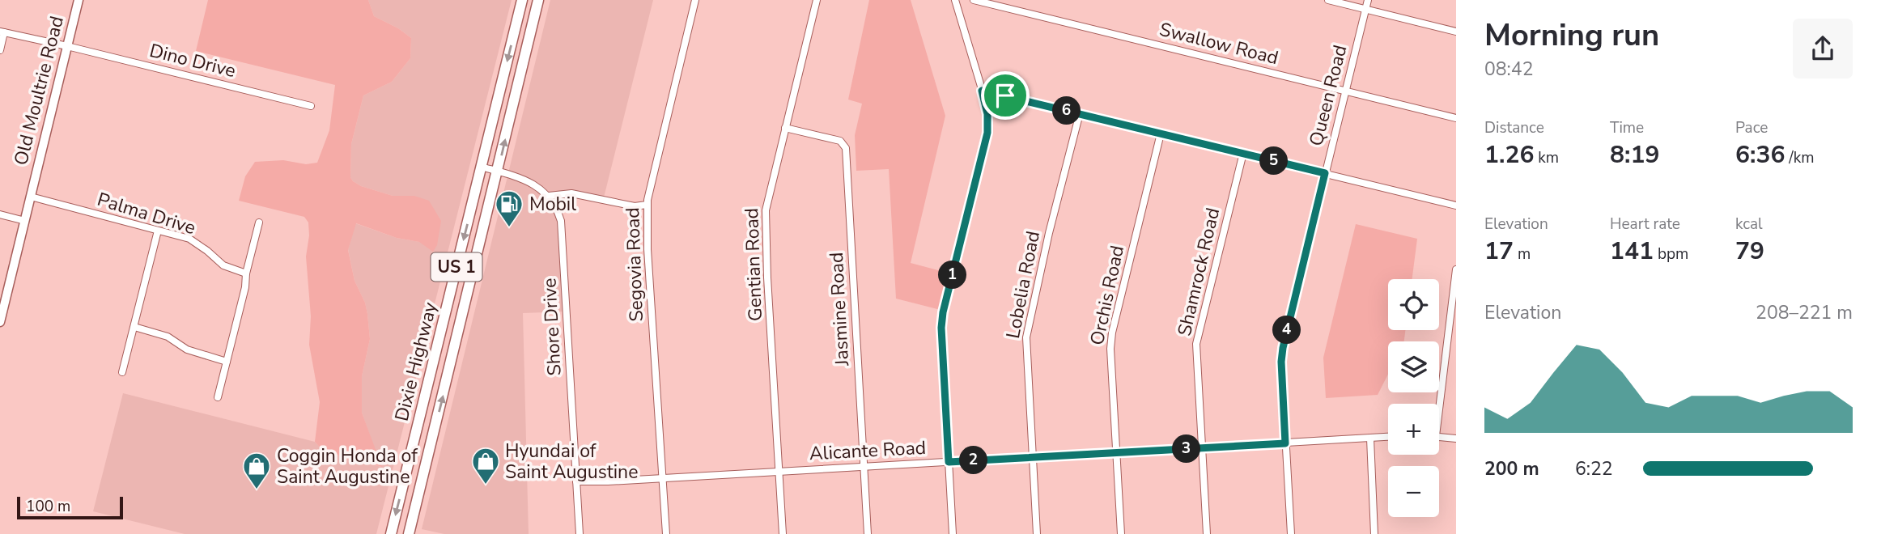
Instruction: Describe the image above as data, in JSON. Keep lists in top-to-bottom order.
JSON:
{
  "streets": {
    "main road": ["Old Moultrie Road", "US 1", "Dixie Highway"],
    "street": [
      "Swallow Road",
      "Dino Drive",
      "Queen Road",
      "Palma Drive",
      "Segovia Road",
      "Gentian Road",
      "Shamrock Road",
      "Lobelia Road",
      "Orchis Road",
      "Jasmine Road",
      "Shore Drive",
      "Alicante Road"
    ]
  },
  "crossings": [
    ["Swallow Road", "Queen Road"],
    ["Dino Drive", "Old Moultrie Road"],
    ["Old Moultrie Road", "Palma Drive"],
    ["Queen Road", "Alicante Road"],
    ["Segovia Road", "Alicante Road"],
    ["Gentian Road", "Jasmine Road"],
    ["Gentian Road", "Alicante Road"],
    ["Shamrock Road", "Alicante Road"],
    ["Lobelia Road", "Alicante Road"],
    ["Orchis Road", "Alicante Road"],
    ["Jasmine Road", "Alicante Road"],
    ["Shore Drive", "Alicante Road"]
  ],
  "places": {
    "fuel station": ["Mobil"],
    "shop": ["Hyundai of Saint Augustine", "Coggin Honda of Saint Augustine"]
  },
  "scale_bar": "100 m",
  "page": {
    "heading": ["Morning run", "08:42"],
    "pins": [
      "6",
      "5",
      "1",
      "4",
      "3",
      "2"
    ],
    "stats": [
      ["Distance", "1.26 km"],
      ["Time", "8:19"],
      ["Pace", "6:36 /km"],
      ["Elevation", "17 m"],
      ["Heart rate", "141 bpm"],
      ["kcal", "79"]
    ],
    "map_buttons": ["+", "−"],
    "chart": ["Elevation", "208–221 m"],
    "list": [
      {
        "name": "200 m",
        "note": "6:22"
      }
    ],
    "scale": "100 m"
  }
}
